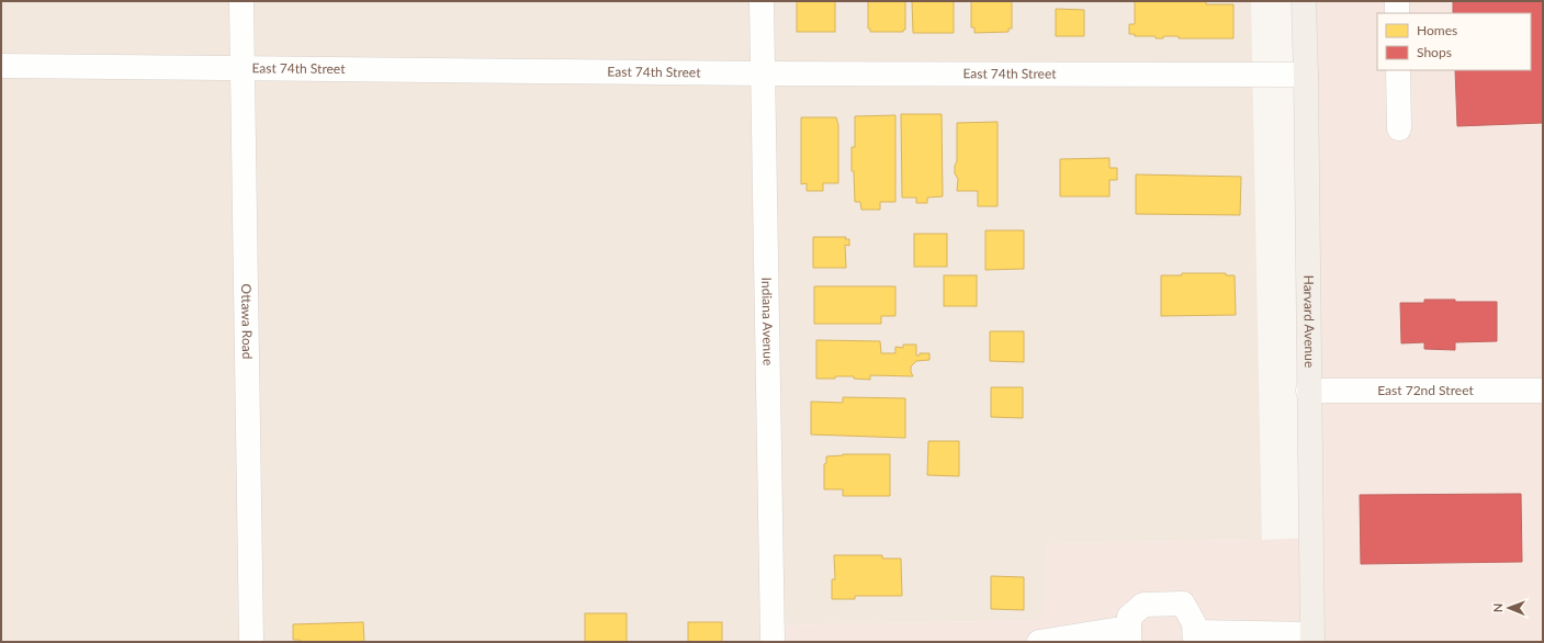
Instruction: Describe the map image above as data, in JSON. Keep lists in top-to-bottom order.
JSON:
{
  "streets": {
    "main road": ["Harvard Avenue"],
    "street": [
      "East 74th Street",
      "Ottawa Road",
      "Indiana Avenue",
      "East 72nd Street"
    ]
  },
  "crossings": [
    ["East 74th Street", "Ottawa Road"],
    ["East 74th Street", "Indiana Avenue"],
    ["East 74th Street", "Harvard Avenue"],
    ["Harvard Avenue", "East 72nd Street"]
  ],
  "legend": ["Homes", "Shops"],
  "north": "left"
}
